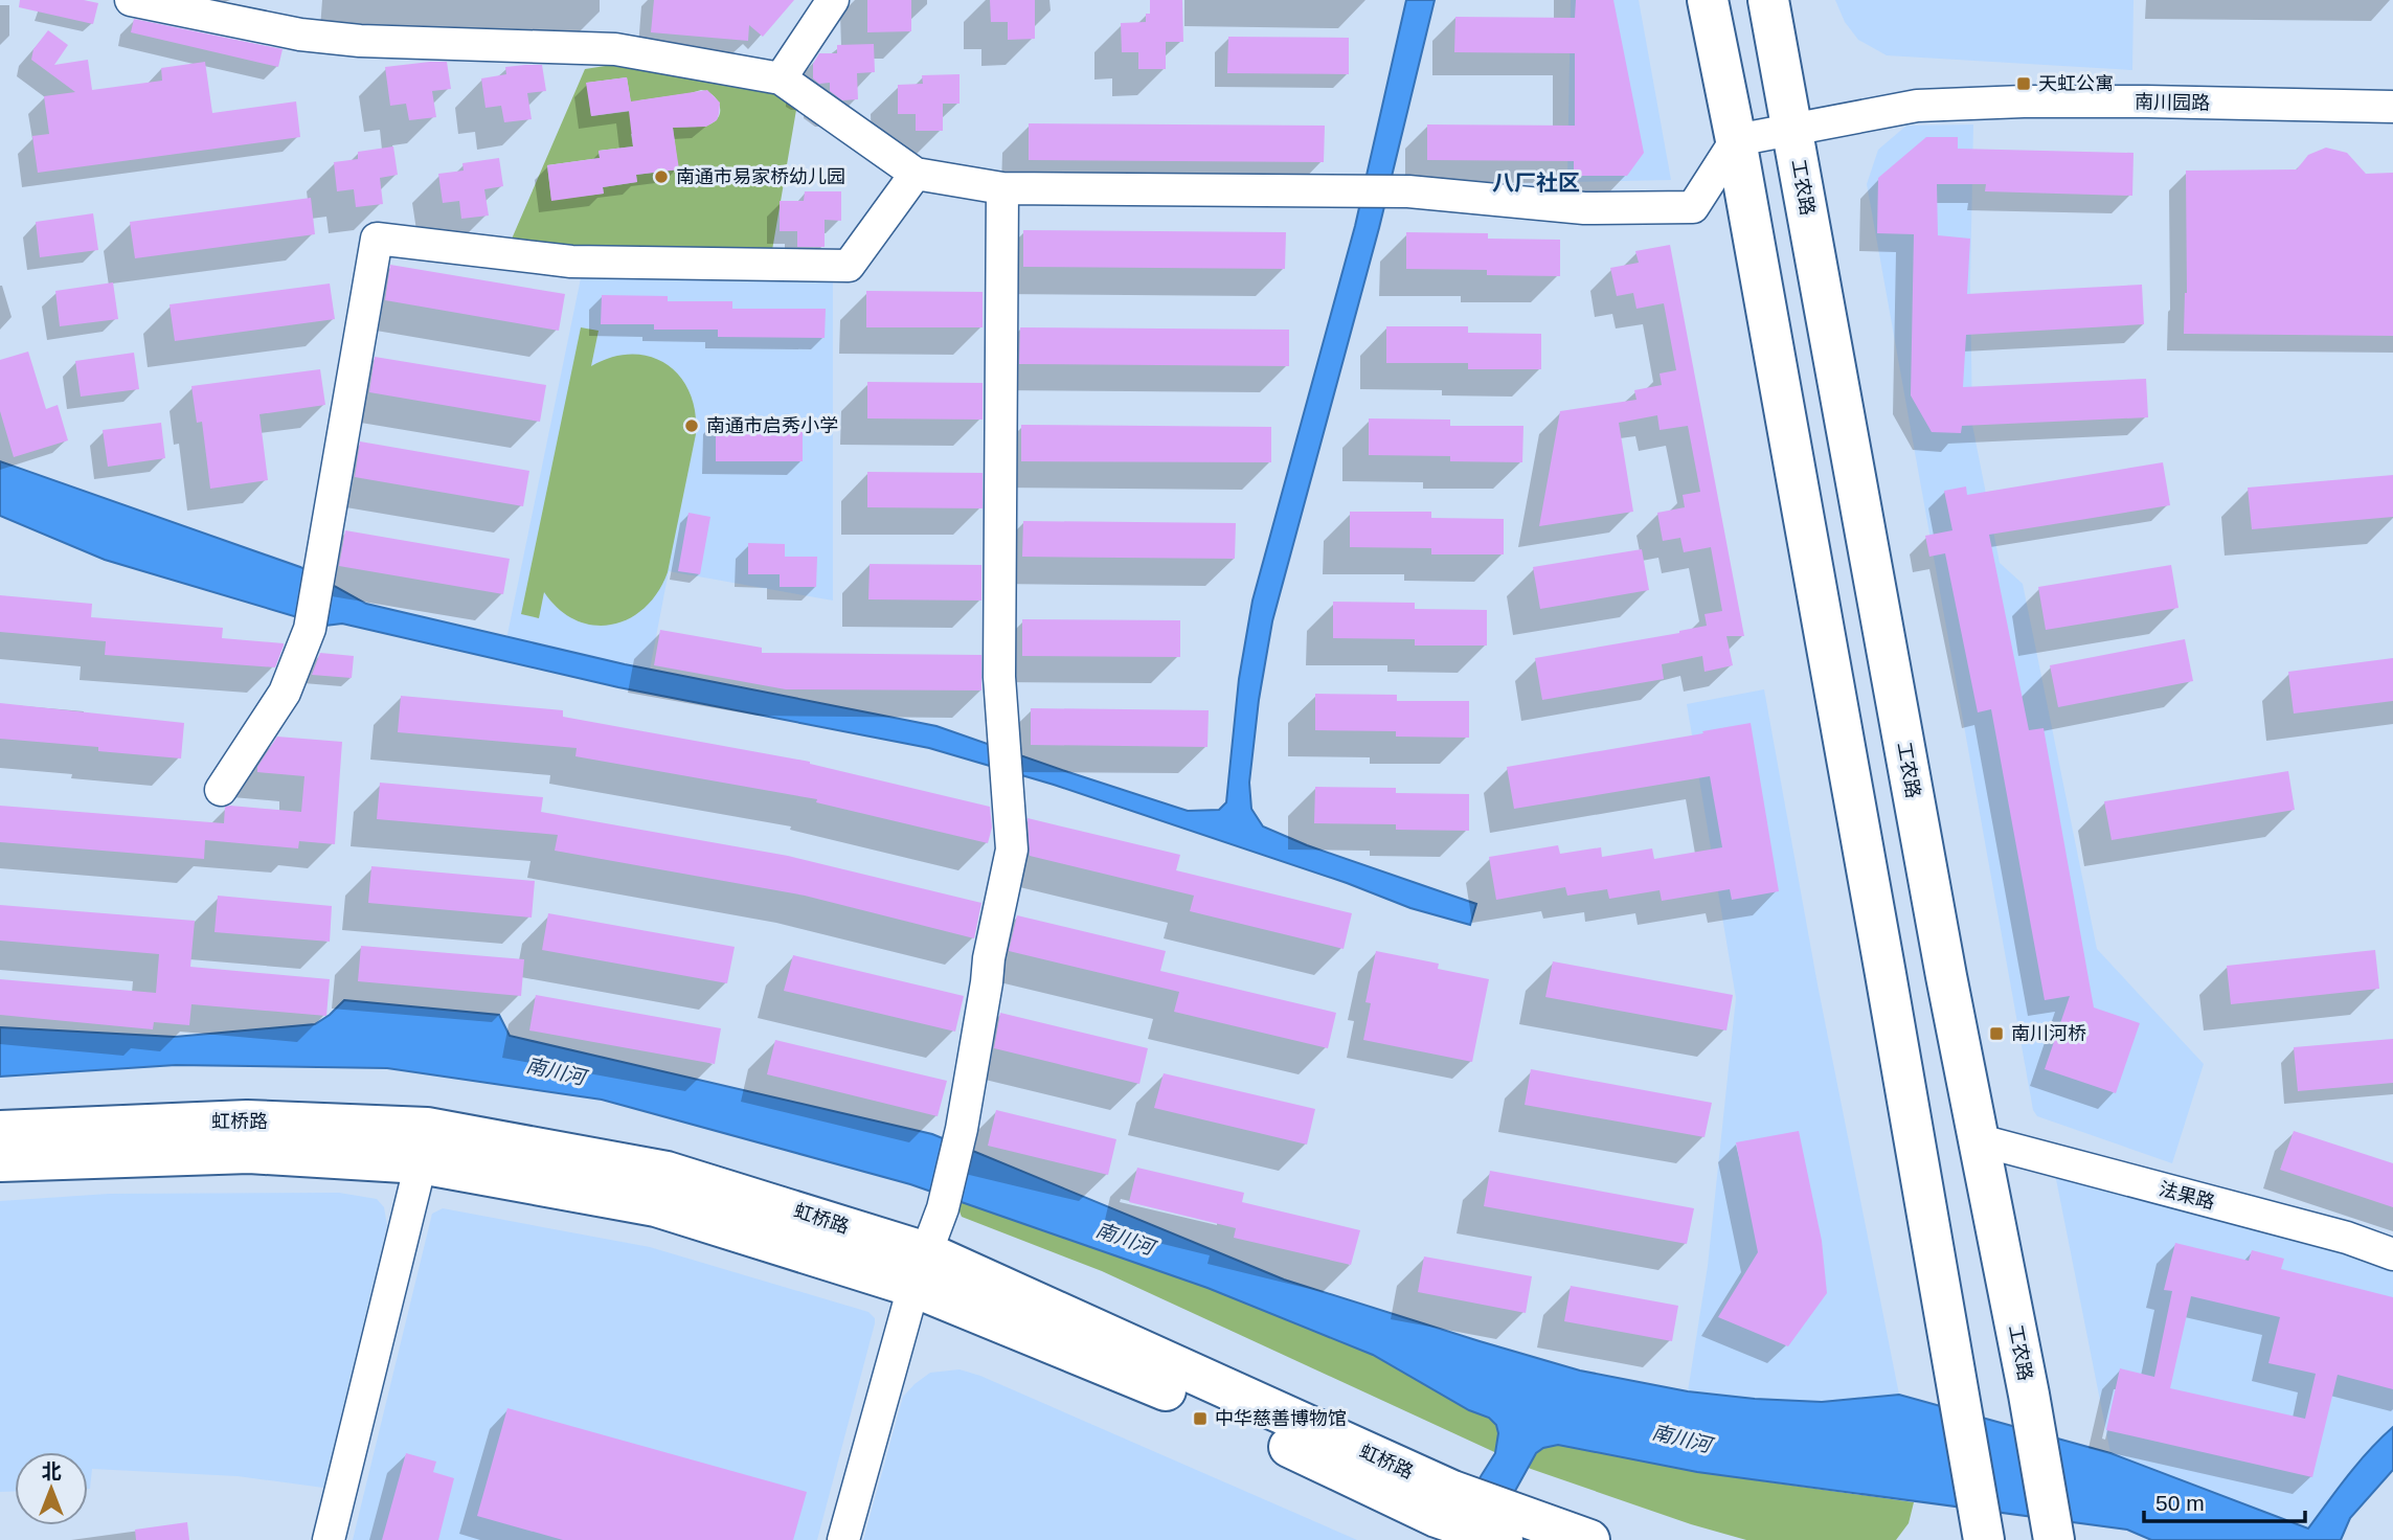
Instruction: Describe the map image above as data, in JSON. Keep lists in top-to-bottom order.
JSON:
{
  "streets": {
    "main road": ["工农路", "虹桥路"],
    "street": ["南川园路", "法果路"]
  },
  "crossings": [
    ["南川园路", "工农路"],
    ["工农路", "法果路"]
  ],
  "districts": ["八厂社区"],
  "water": ["南川河"],
  "places": {
    "transit": ["天虹公寓", "南川河桥", "中华慈善博物馆"],
    "other": ["南通市易家桥幼儿园", "南通市启秀小学"]
  },
  "scale_bar": "50 m",
  "north": "top"
}
